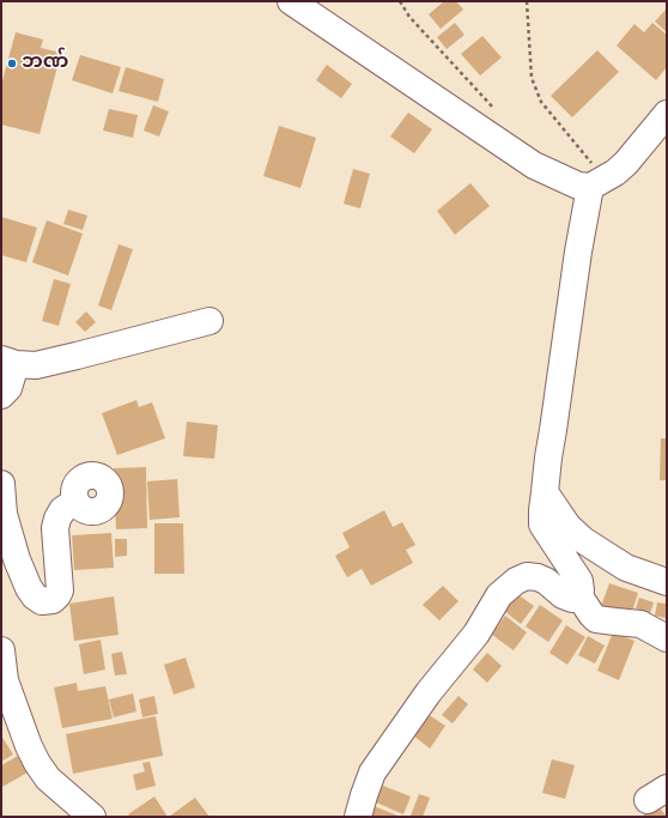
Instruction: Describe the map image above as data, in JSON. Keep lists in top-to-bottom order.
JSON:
{
  "places": ["ဘဏ်"]
}
